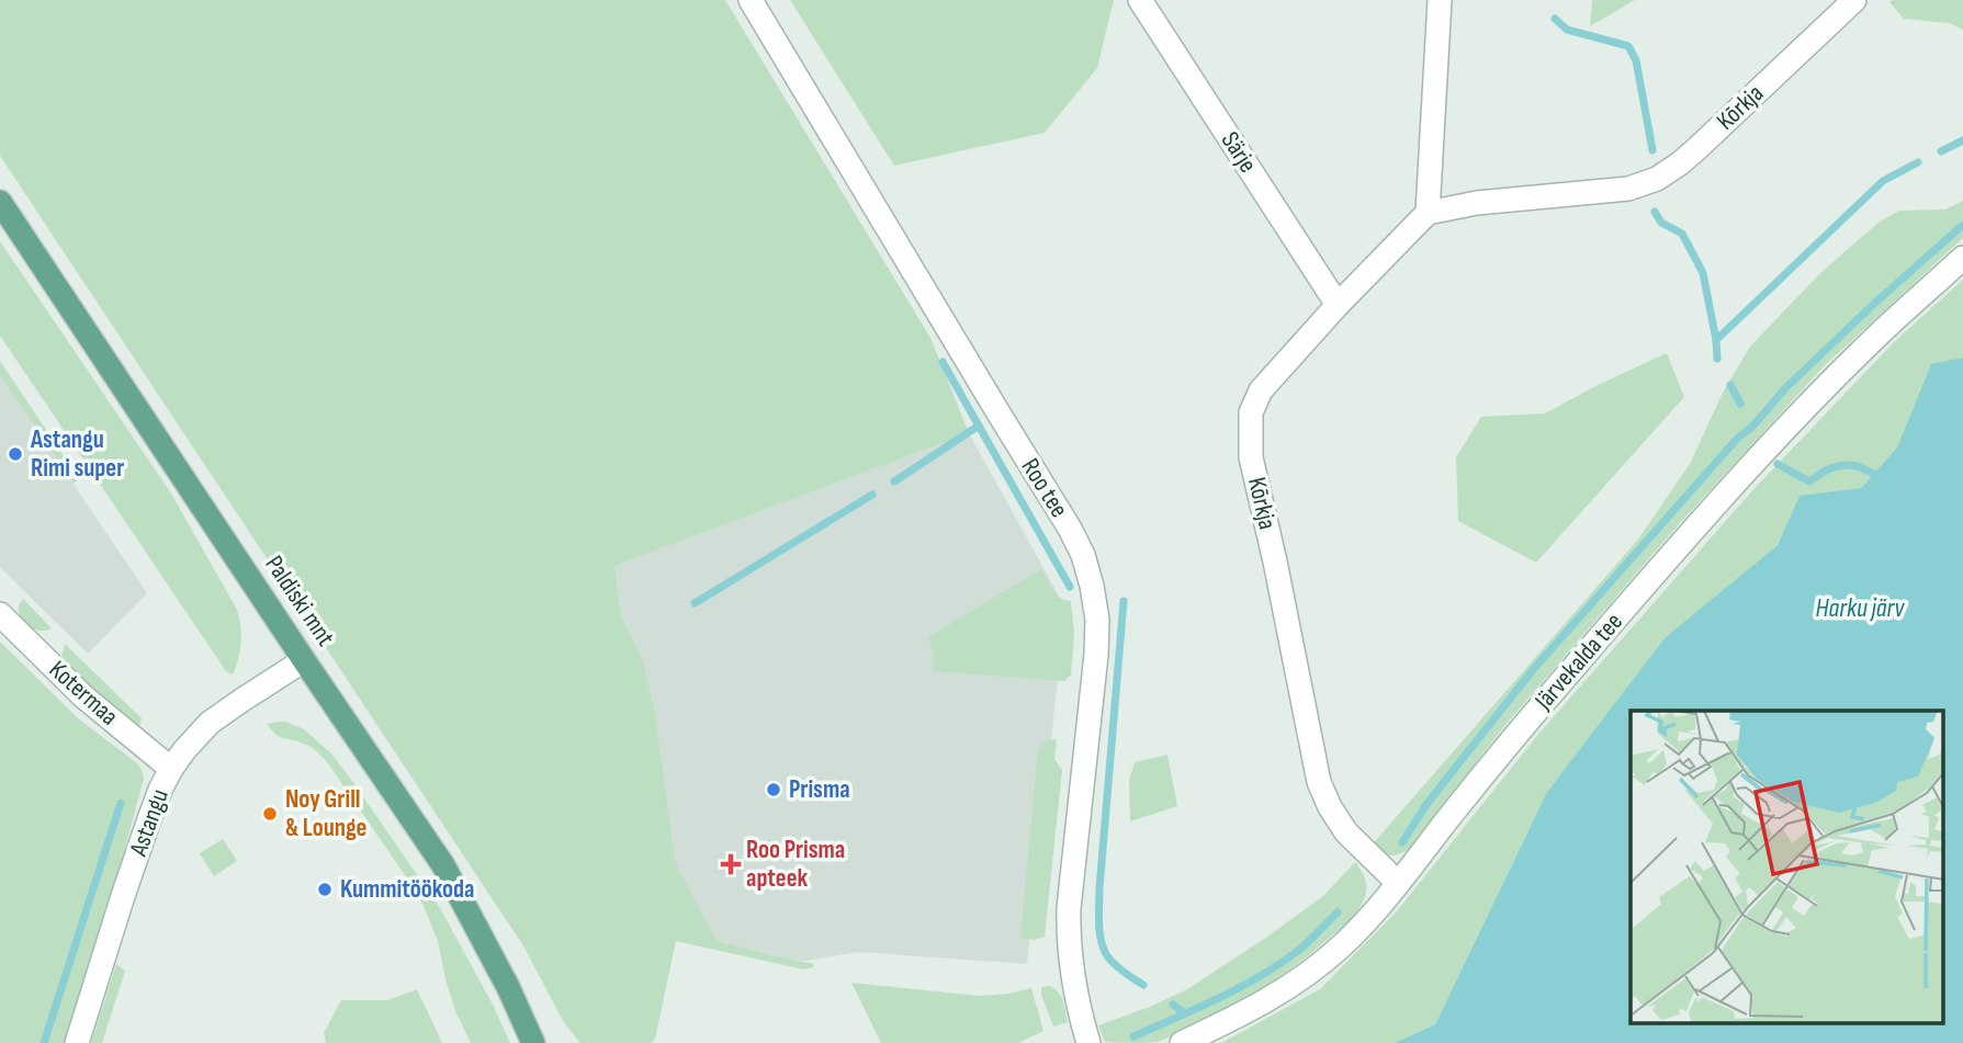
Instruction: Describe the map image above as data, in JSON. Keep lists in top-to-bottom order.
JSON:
{
  "streets": {
    "main road": ["Paldiski mnt"],
    "street": [
      "Kõrkja",
      "Särje",
      "Roo tee",
      "Järvekalda tee",
      "Kotermaa",
      "Astangu"
    ]
  },
  "crossings": [
    ["Kõrkja", "Särje"],
    ["Kõrkja", "Järvekalda tee"],
    ["Paldiski mnt", "Astangu"],
    ["Kotermaa", "Astangu"]
  ],
  "water": ["Harku järv"],
  "places": {
    "other": [
      "Astangu Rimi super",
      "Prisma",
      "Noy Grill & Lounge",
      "Kummitöökoda"
    ],
    "health": ["Roo Prisma apteek"]
  }
}
